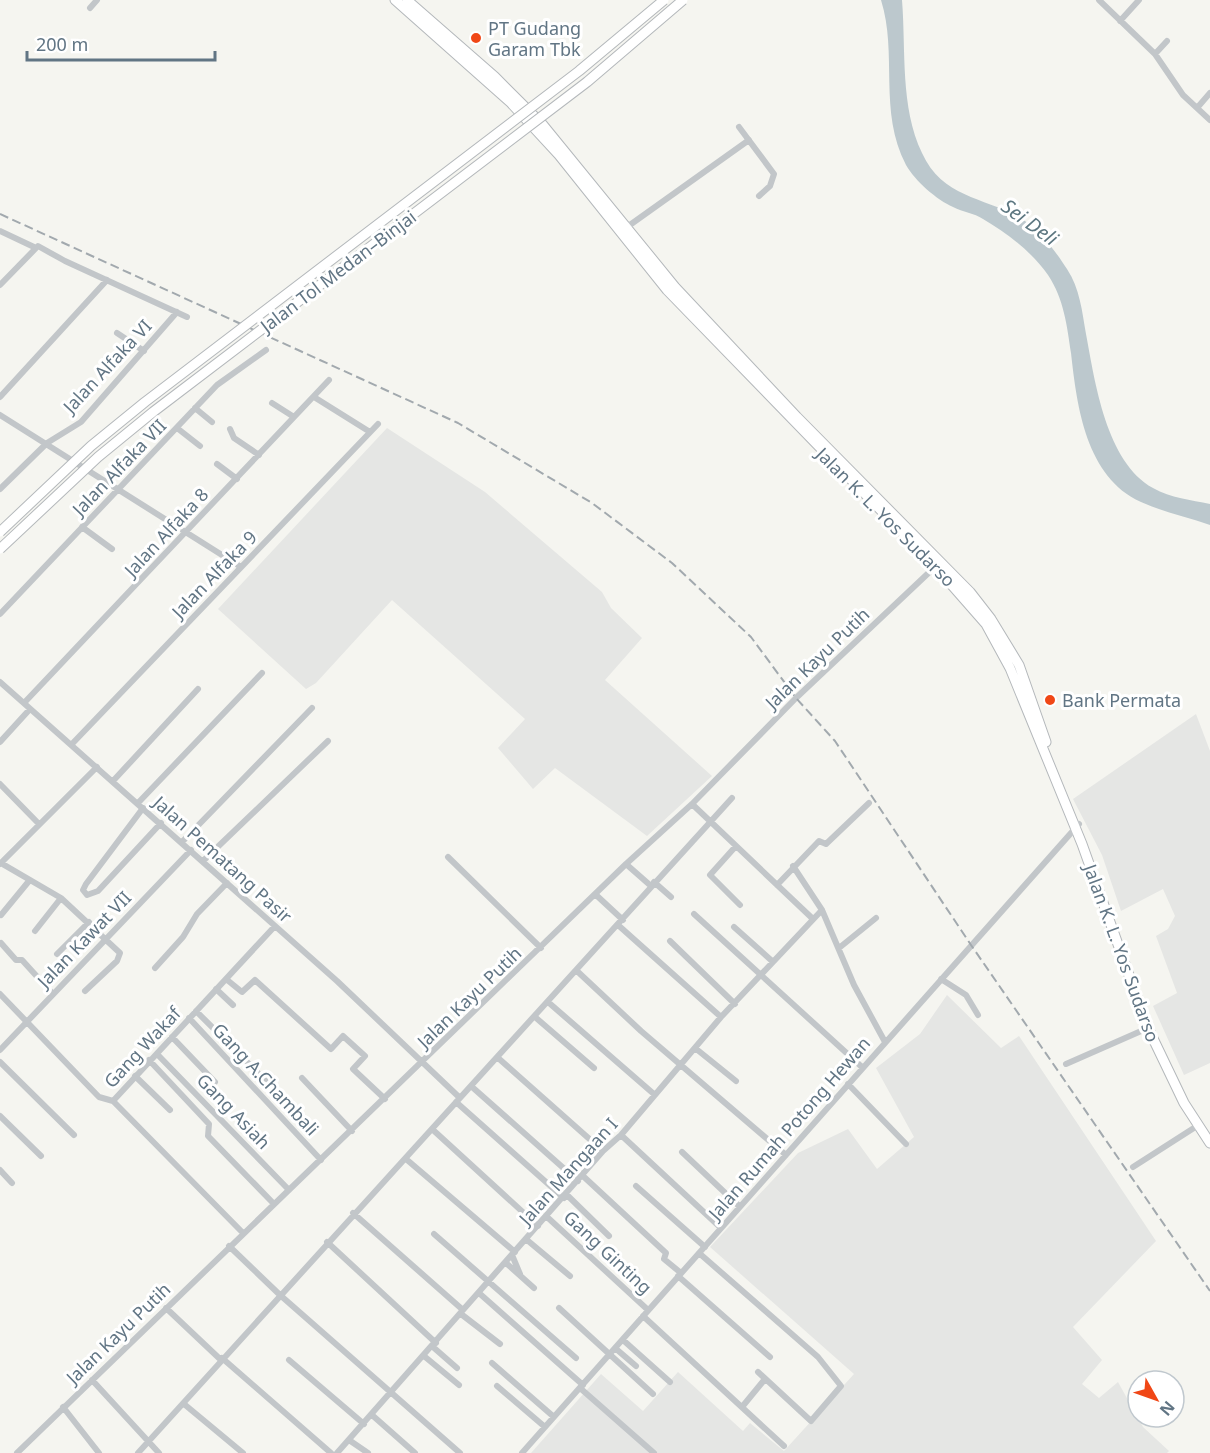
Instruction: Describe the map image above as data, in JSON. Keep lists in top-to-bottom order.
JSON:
{
  "streets": {
    "highway": ["Jalan Tol Medan–Binjai", "Jalan K. L. Yos Sudarso"],
    "street": [
      "Jalan Alfaka VI",
      "Jalan Alfaka VII",
      "Jalan Alfaka 8",
      "Jalan Alfaka 9",
      "Jalan Kayu Putih",
      "Jalan Pematang Pasir",
      "Jalan Kawat VII",
      "Gang Wakaf",
      "Gang A.Chambali",
      "Gang Asiah",
      "Jalan Rumah Potong Hewan",
      "Jalan Mangaan I",
      "Gang Ginting"
    ]
  },
  "crossings": [
    ["Jalan K. L. Yos Sudarso", "Jalan Kayu Putih"],
    ["Jalan K. L. Yos Sudarso", "Jalan Rumah Potong Hewan"],
    ["Jalan Alfaka 8", "Jalan Pematang Pasir"],
    ["Jalan Alfaka 9", "Jalan Pematang Pasir"],
    ["Jalan Kayu Putih", "Jalan Pematang Pasir"],
    ["Jalan Kayu Putih", "Gang A.Chambali"],
    ["Jalan Kayu Putih", "Gang Asiah"],
    ["Jalan Pematang Pasir", "Jalan Kawat VII"],
    ["Jalan Pematang Pasir", "Gang Wakaf"],
    ["Jalan Pematang Pasir", "Jalan Mangaan I"],
    ["Jalan Kawat VII", "Gang Wakaf"],
    ["Gang Wakaf", "Gang A.Chambali"],
    ["Jalan Rumah Potong Hewan", "Gang Ginting"],
    ["Jalan Mangaan I", "Gang Ginting"]
  ],
  "water": ["Sei Deli"],
  "places": ["PT Gudang Garam Tbk", "Bank Permata"],
  "scale_bar": "200 m",
  "north": "bottom right"
}
